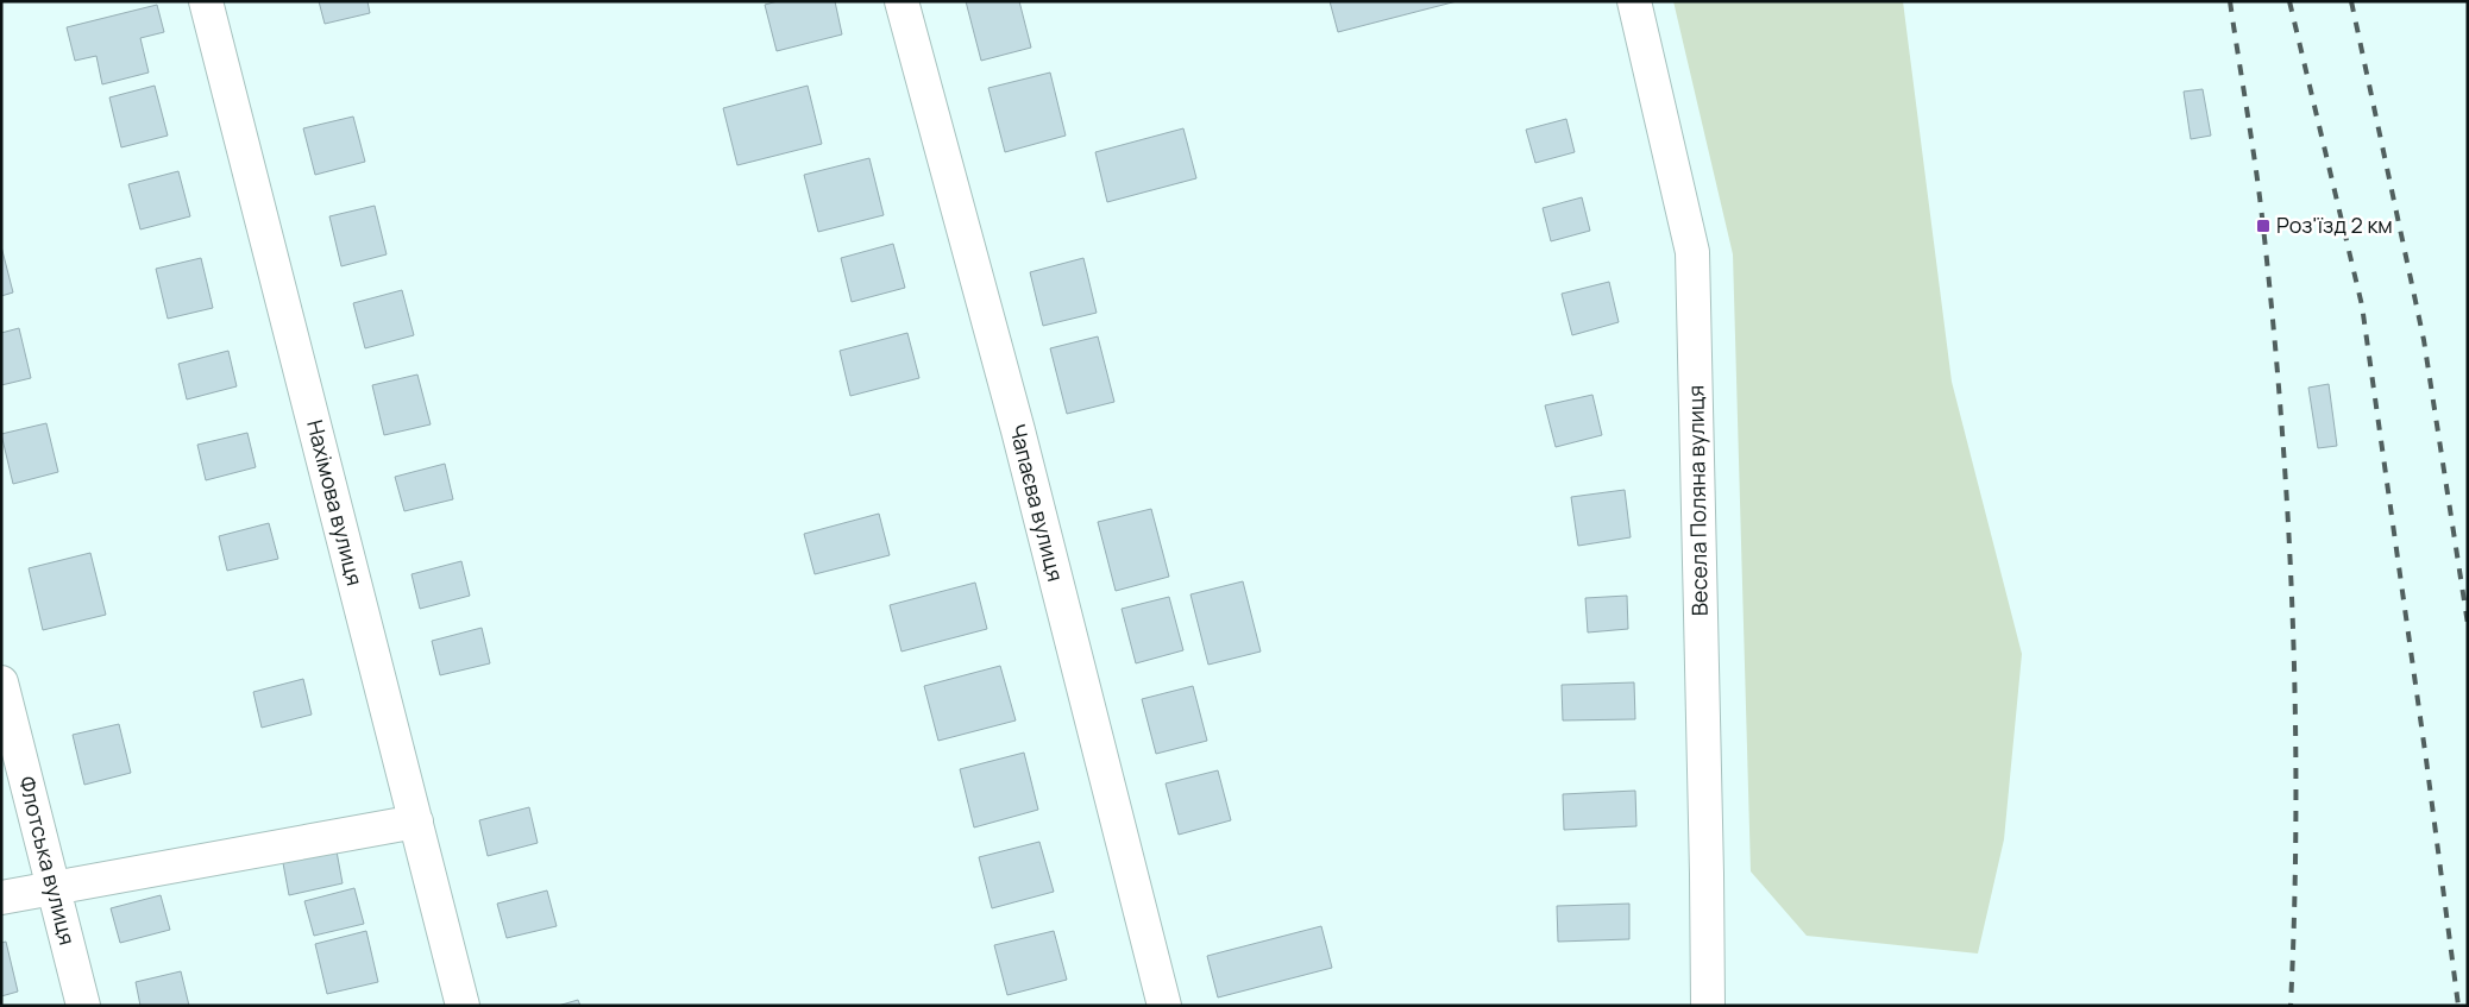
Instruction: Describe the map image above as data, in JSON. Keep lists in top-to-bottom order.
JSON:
{
  "streets": {
    "street": [
      "Весела Поляна вулиця",
      "Нахімова вулиця",
      "Чапаєва вулиця",
      "Флотська вулиця"
    ]
  },
  "places": {
    "transit": ["Роз'їзд 2 км"]
  }
}
